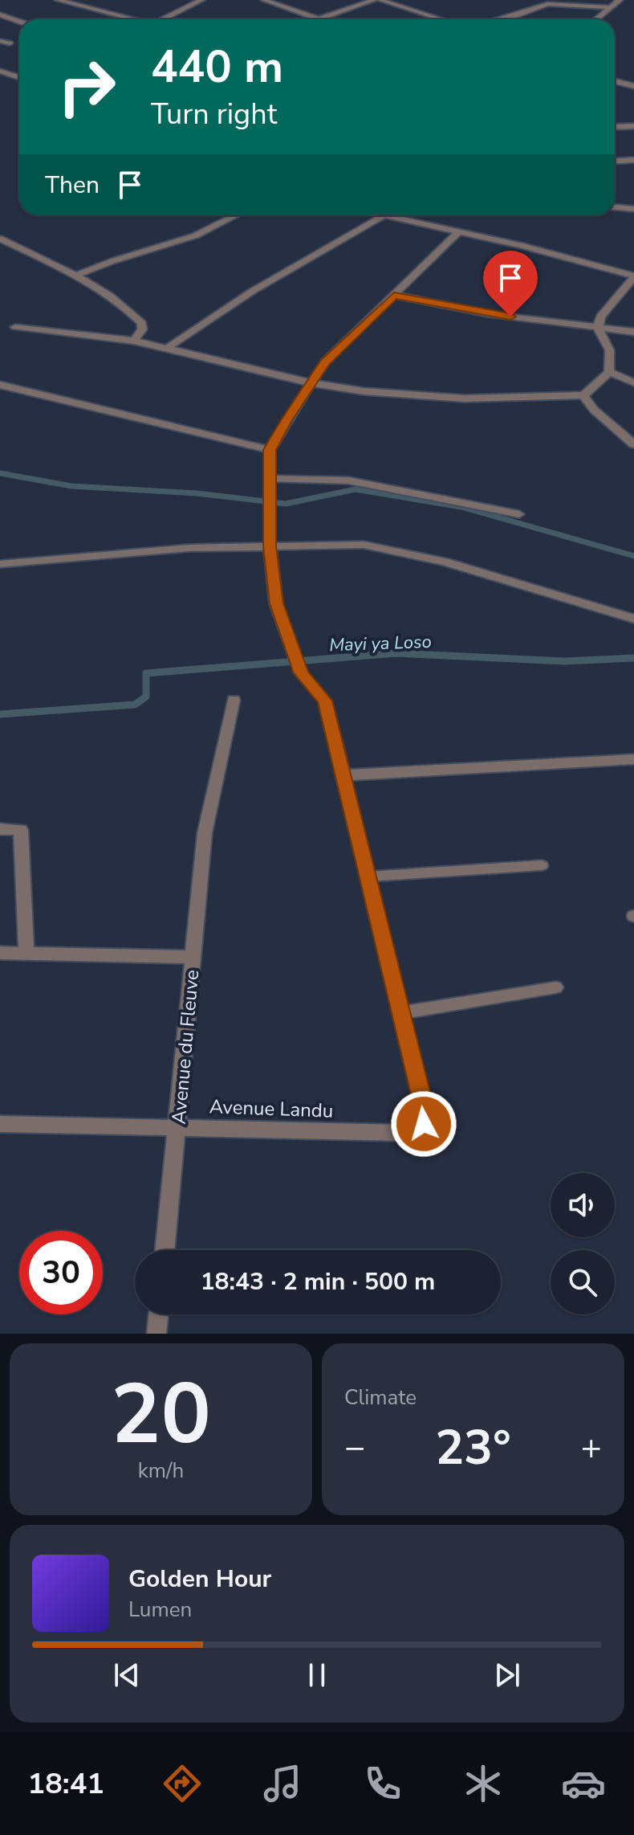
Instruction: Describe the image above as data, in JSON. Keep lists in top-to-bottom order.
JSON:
{
  "streets": {
    "street": ["Avenue du Fleuve", "Avenue Landu"]
  },
  "crossings": [
    ["Avenue du Fleuve", "Avenue Landu"]
  ],
  "water": ["Mayi ya Loso"],
  "page": {
    "turn": ["440 m", "Turn right"],
    "then": "Then",
    "limit": "30",
    "trip": "18:43 · 2 min · 500 m",
    "tile": [
      ["20", "km/h"],
      "Climate"
    ],
    "heat": ["−", "23°", "+"],
    "song": ["Golden Hour", "Lumen"],
    "tabs": "18:41"
  }
}
